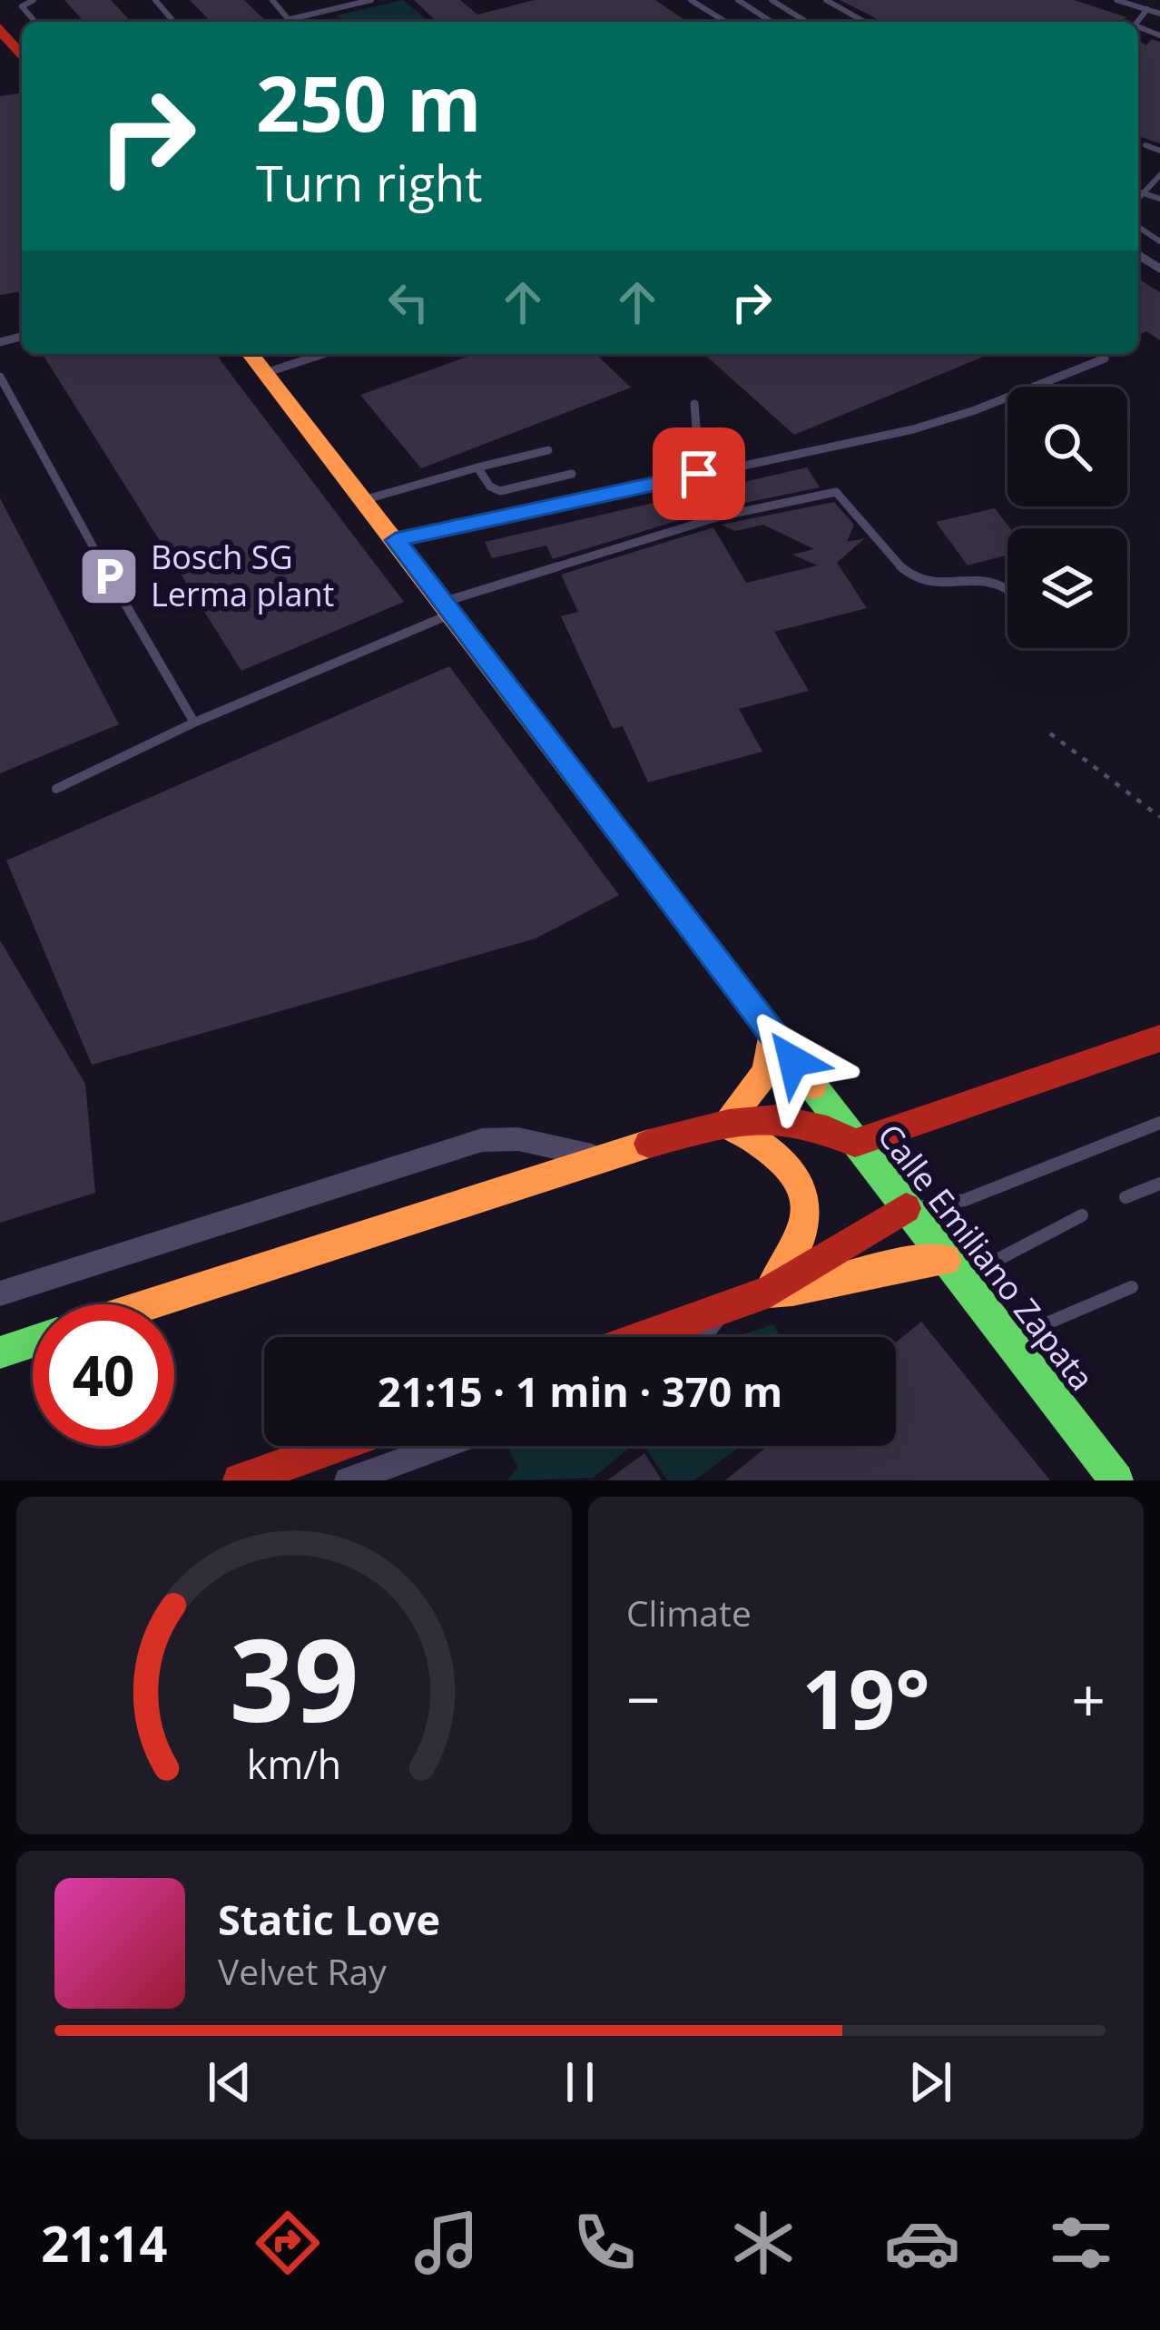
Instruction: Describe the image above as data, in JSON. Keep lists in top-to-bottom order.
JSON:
{
  "streets": {
    "main road": ["Calle Emiliano Zapata"]
  },
  "places": {
    "parking": ["Bosch SG Lerma plant"]
  },
  "page": {
    "turn": ["250 m", "Turn right"],
    "limit": "40",
    "trip": "21:15 · 1 min · 370 m",
    "tile": "Climate",
    "heat": ["−", "19°", "+"],
    "song": ["Static Love", "Velvet Ray"],
    "tabs": "21:14",
    "gauge": ["39", "km/h"]
  }
}
